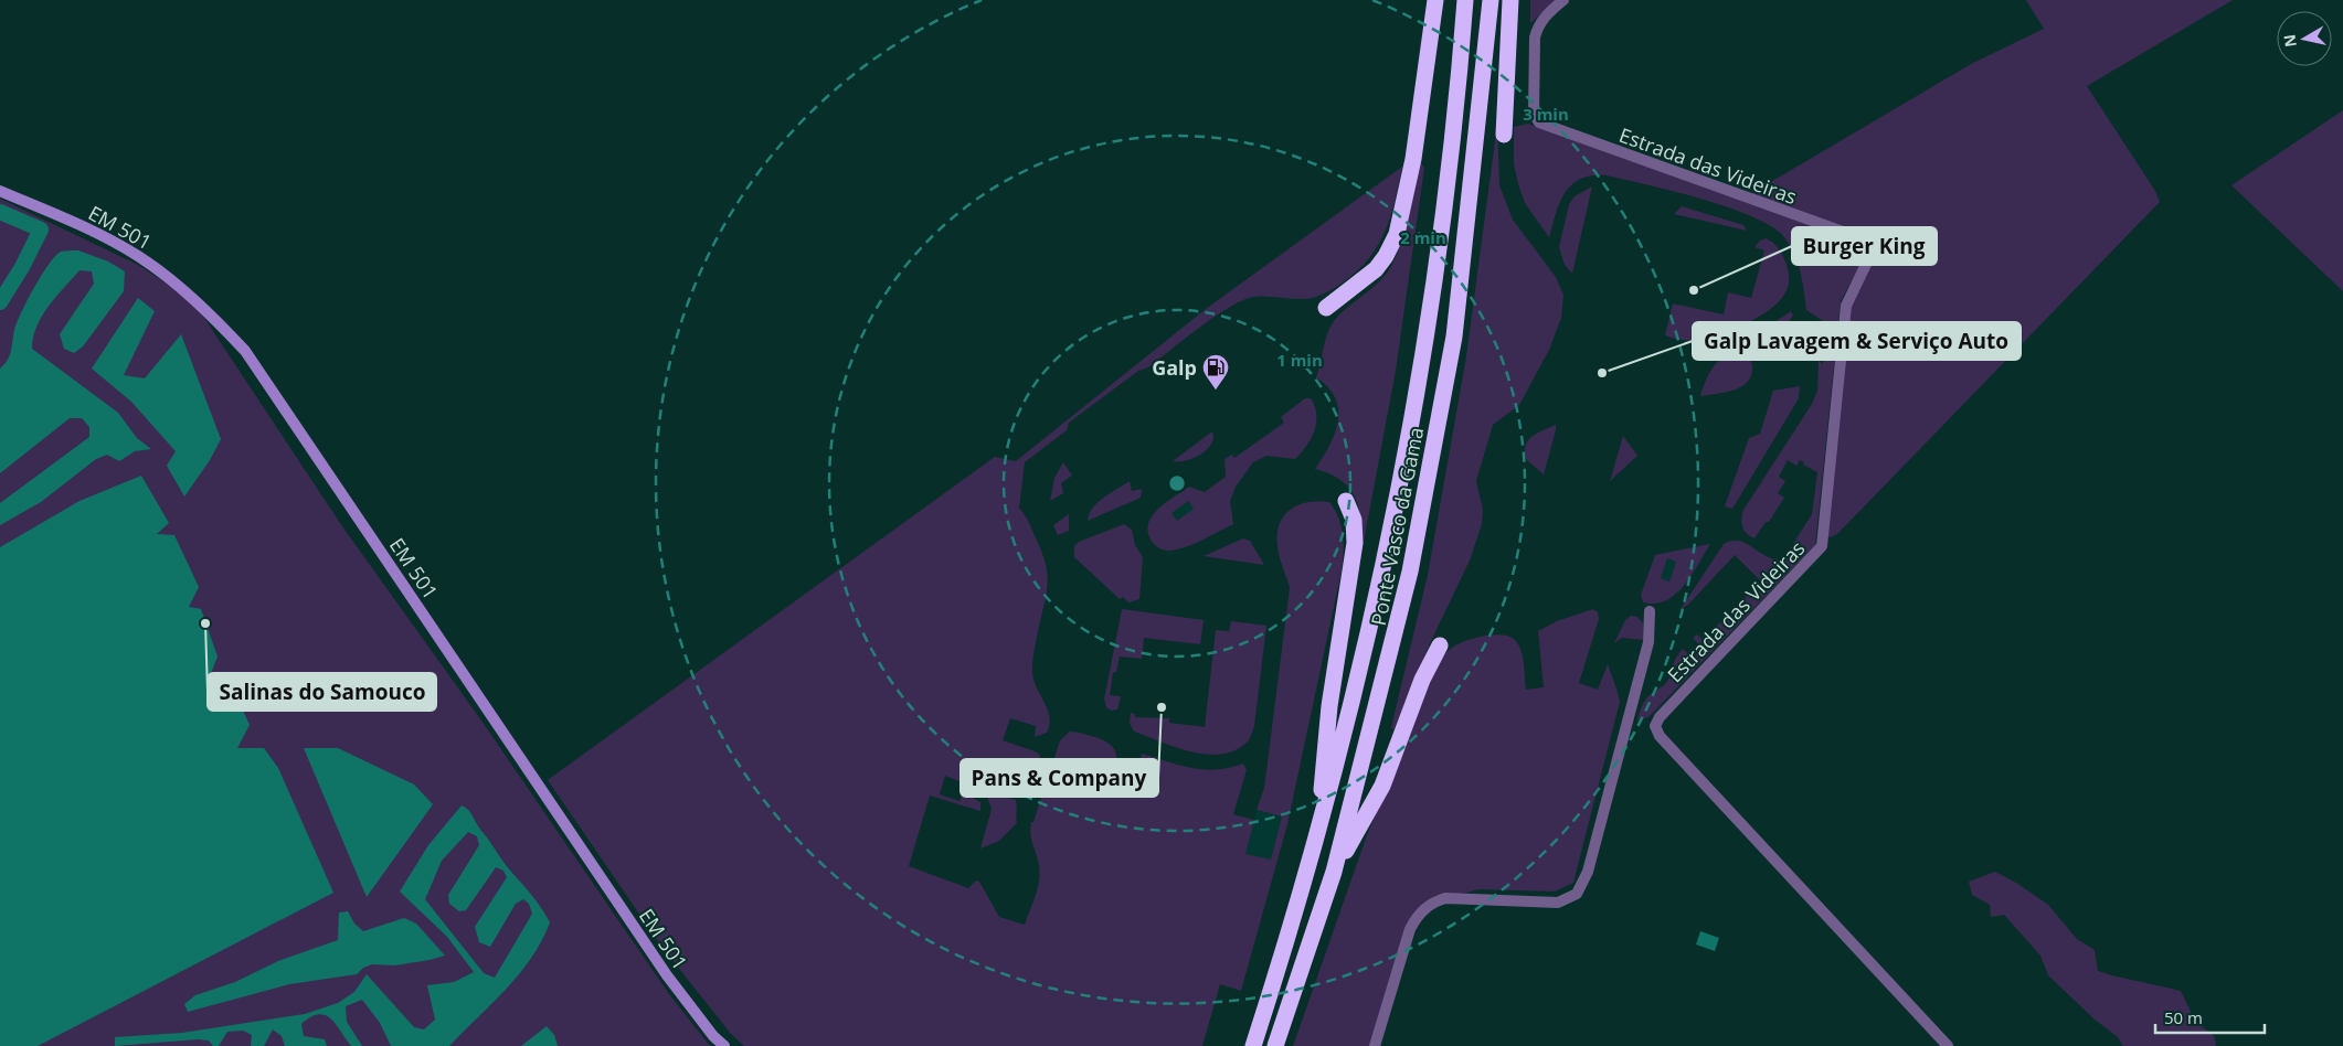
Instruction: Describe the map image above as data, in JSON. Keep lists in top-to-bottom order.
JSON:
{
  "streets": {
    "highway": ["Ponte Vasco da Gama"],
    "main road": ["EM 501"],
    "street": ["Estrada das Videiras"]
  },
  "places": {
    "other": [
      "Burger King",
      "Galp Lavagem & Serviço Auto",
      "Salinas do Samouco",
      "Pans & Company"
    ],
    "fuel station": ["Galp"]
  },
  "scale_bar": "50 m",
  "north": "left",
  "rings": ["3 min", "2 min", "1 min"]
}
